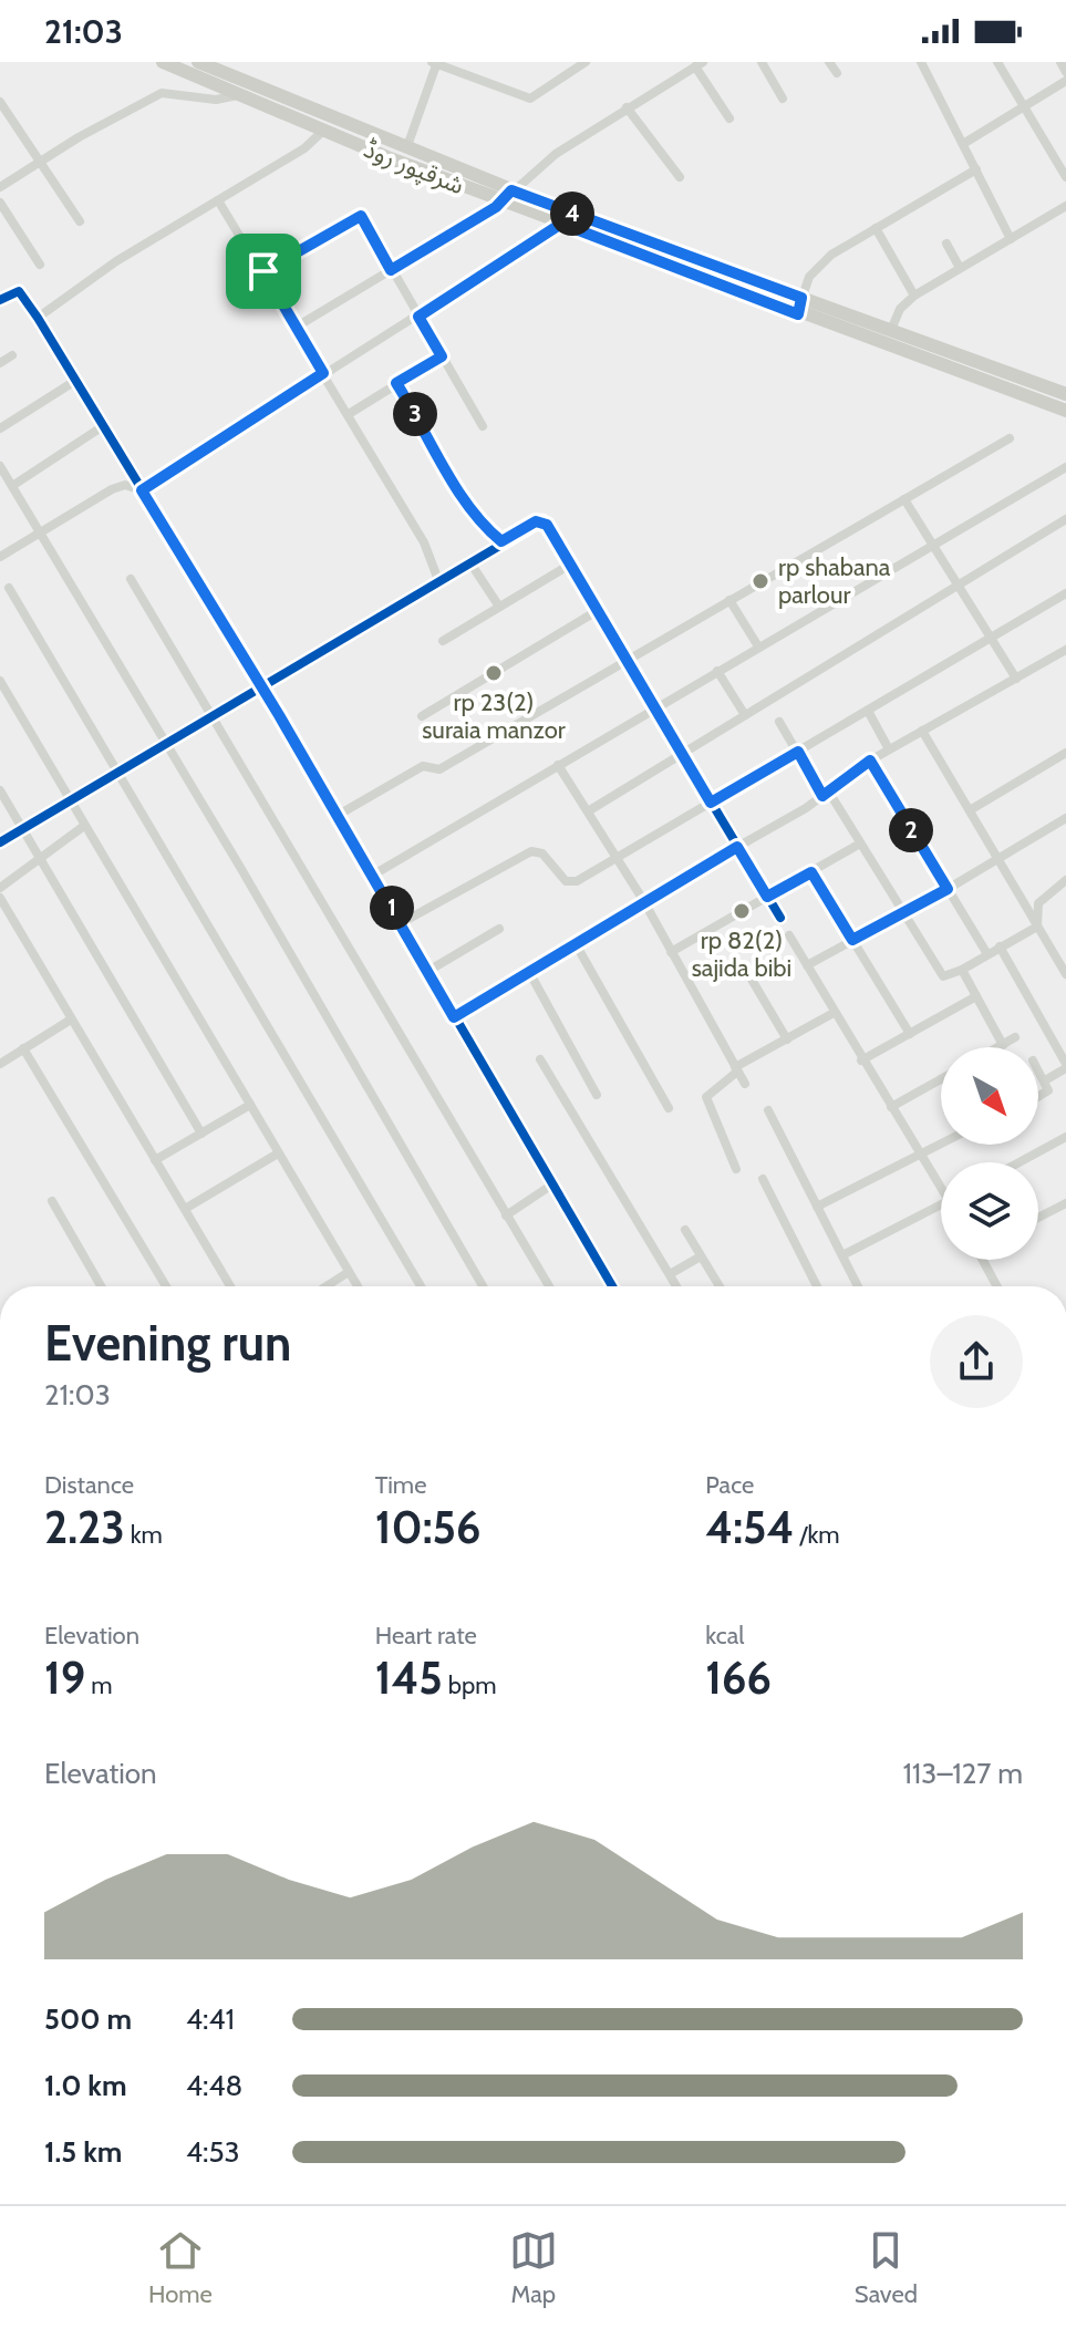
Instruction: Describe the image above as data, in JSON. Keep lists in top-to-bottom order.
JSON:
{
  "streets": {
    "main road": ["شرقپور روڈ"]
  },
  "places": ["rp shabana parlour", "rp 23(2) suraia manzor", "rp 82(2) sajida bibi"],
  "north": "bottom right",
  "page": {
    "status": "21:03",
    "pins": [
      "4",
      "3",
      "2",
      "1"
    ],
    "heading": ["Evening run", "21:03"],
    "stats": [
      ["Distance", "2.23 km"],
      ["Time", "10:56"],
      ["Pace", "4:54 /km"],
      ["Elevation", "19 m"],
      ["Heart rate", "145 bpm"],
      ["kcal", "166"]
    ],
    "chart": ["Elevation", "113–127 m"],
    "list": [
      {
        "name": "500 m",
        "note": "4:41"
      },
      {
        "name": "1.0 km",
        "note": "4:48"
      },
      {
        "name": "1.5 km",
        "note": "4:53"
      }
    ],
    "tabs": ["Home", "Map", "Saved"]
  }
}
